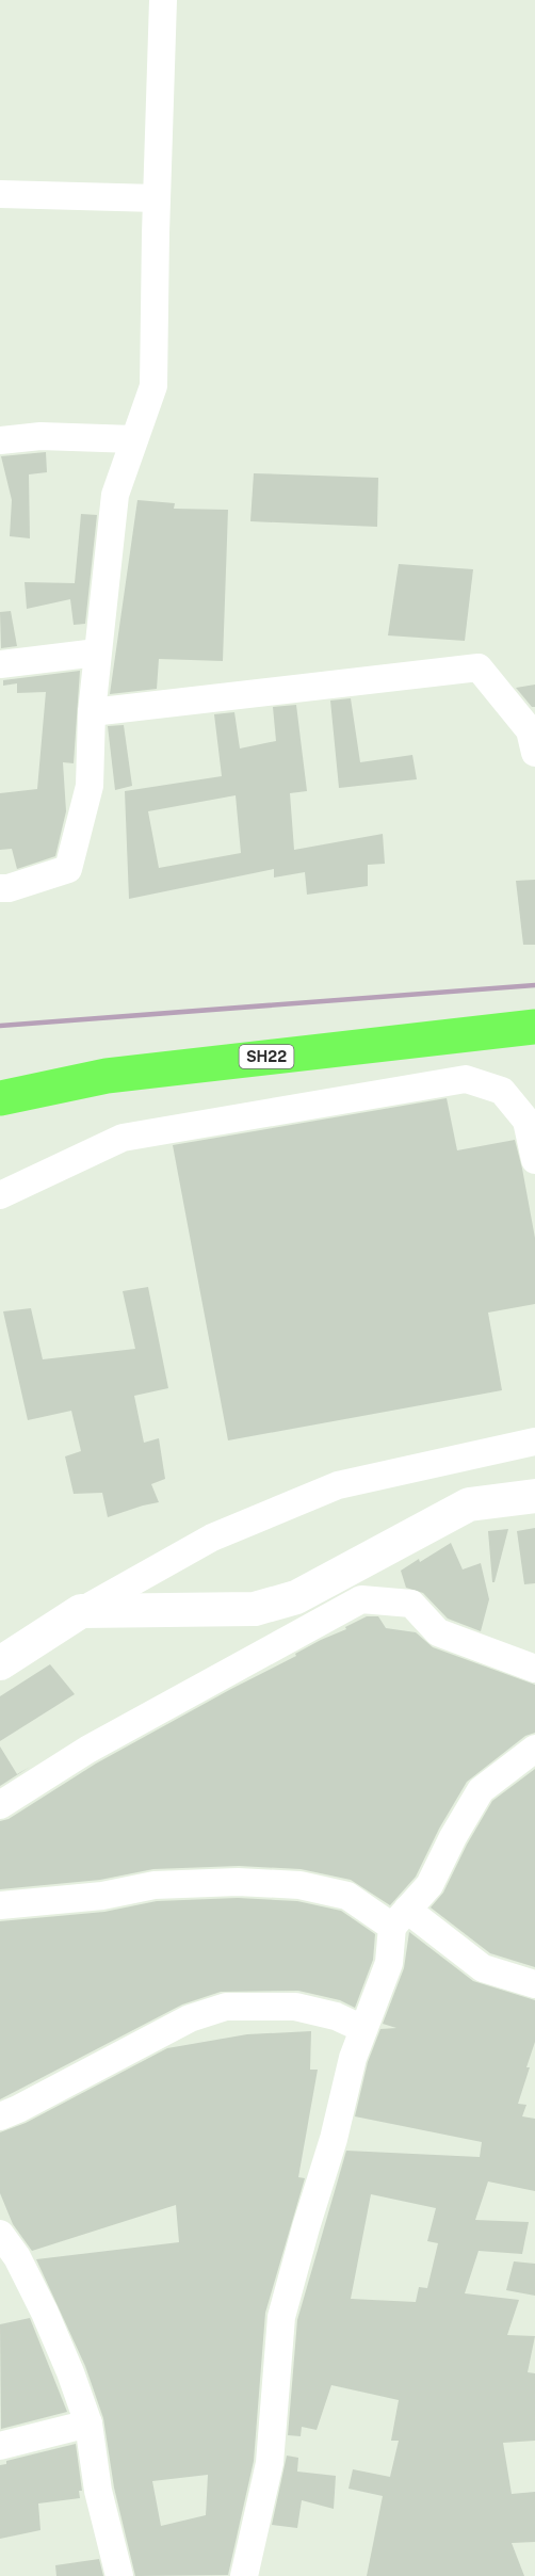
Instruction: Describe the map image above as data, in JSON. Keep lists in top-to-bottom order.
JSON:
{
  "streets": {
    "main road": ["SH22"]
  }
}
